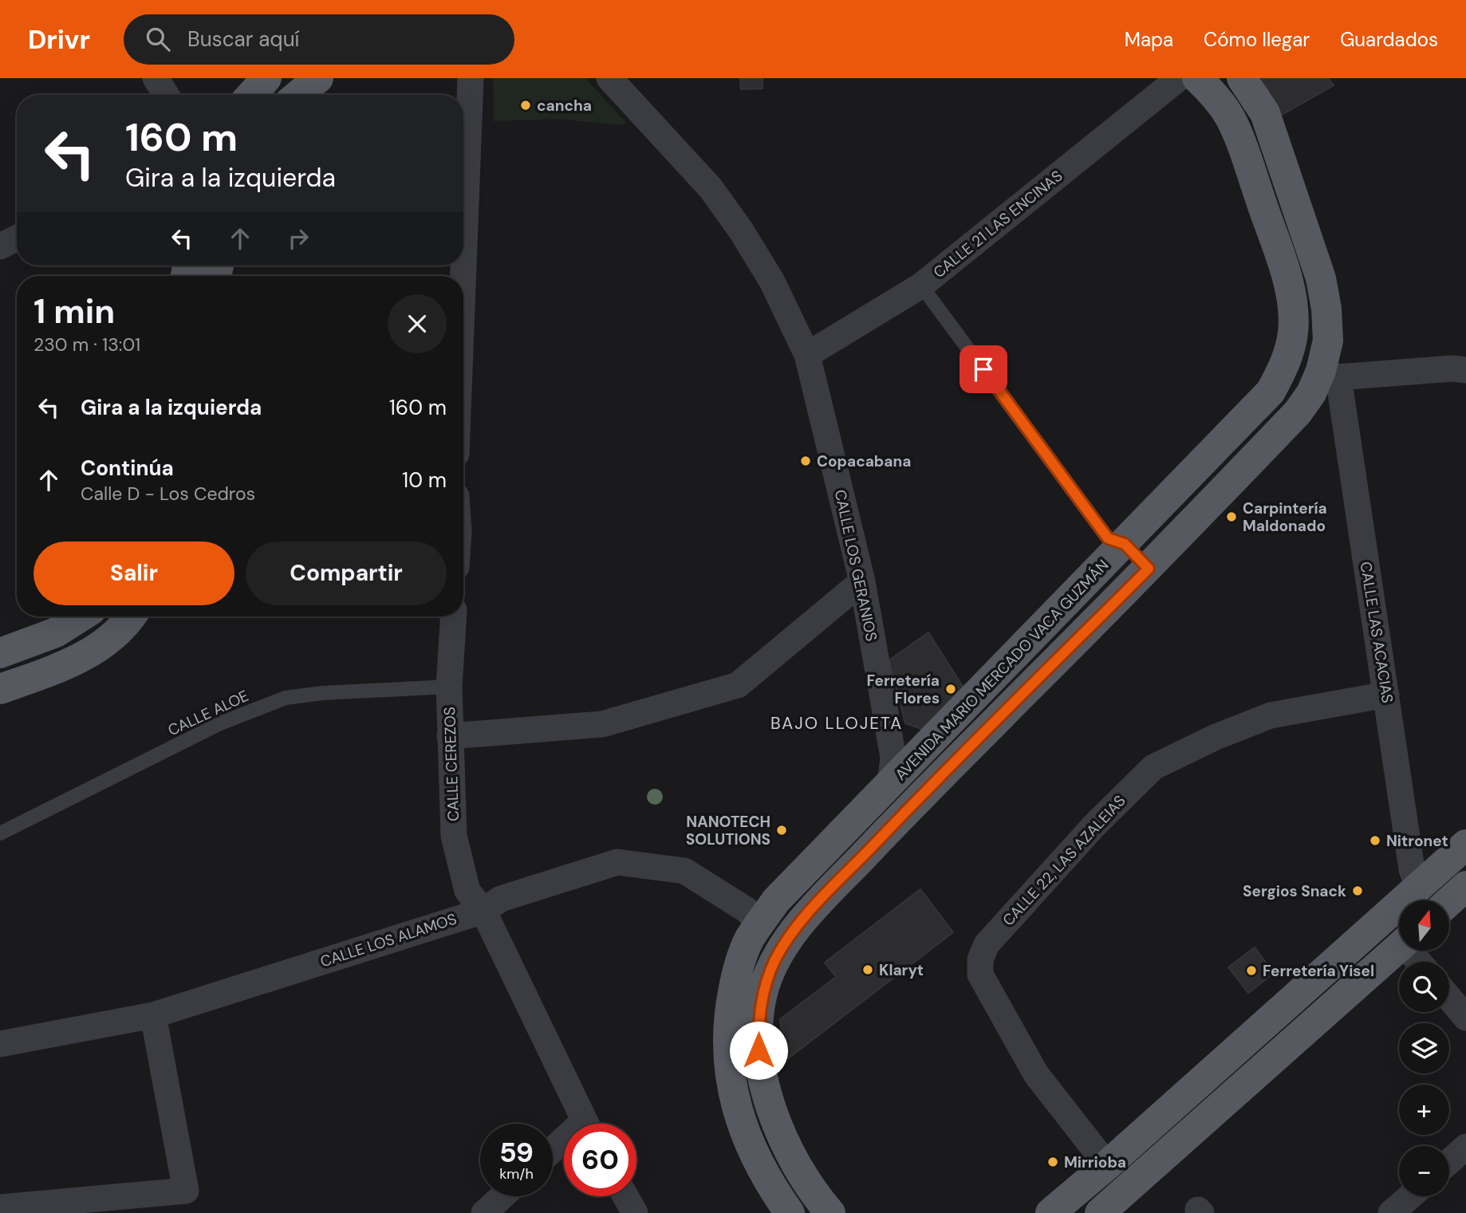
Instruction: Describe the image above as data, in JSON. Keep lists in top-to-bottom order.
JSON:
{
  "streets": {
    "main road": ["AVENIDA MARIO MERCADO VACA GUZMÁN"],
    "street": [
      "CALLE 21 LAS ENCINAS",
      "CALLE LOS GERANIOS",
      "CALLE LAS ACACIAS",
      "CALLE CEREZOS",
      "CALLE 22, LAS AZALEIAS",
      "CALLE LOS ALAMOS"
    ],
    "lane": ["CALLE ALOE"]
  },
  "crossings": [
    ["CALLE 21 LAS ENCINAS", "CALLE LOS GERANIOS"],
    ["CALLE LOS GERANIOS", "AVENIDA MARIO MERCADO VACA GUZMÁN"],
    ["CALLE LAS ACACIAS", "AVENIDA MARIO MERCADO VACA GUZMÁN"],
    ["CALLE LAS ACACIAS", "CALLE 22, LAS AZALEIAS"],
    ["AVENIDA MARIO MERCADO VACA GUZMÁN", "CALLE LOS ALAMOS"],
    ["CALLE ALOE", "CALLE CEREZOS"],
    ["CALLE CEREZOS", "CALLE LOS ALAMOS"]
  ],
  "districts": ["BAJO LLOJETA"],
  "places": [
    "cancha",
    "Copacabana",
    "Carpintería Maldonado",
    "Ferretería Flores",
    "NANOTECH SOLUTIONS",
    "Nitronet",
    "Sergios Snack",
    "Klaryt",
    "Ferretería Yisel",
    "Mirrioba"
  ],
  "north": "top",
  "page": {
    "header": "Drivr",
    "search": "Buscar aquí",
    "nav": ["Mapa", "Cómo llegar", "Guardados"],
    "turn": ["160 m", "Gira a la izquierda"],
    "heading": ["1 min", "230 m · 13:01"],
    "list": [
      {
        "name": "Gira a la izquierda",
        "value": "160 m"
      },
      {
        "name": "Continúa",
        "note": "Calle D - Los Cedros",
        "value": "10 m"
      }
    ],
    "buttons": ["Salir", "Compartir"],
    "map_buttons": ["+", "−"],
    "speed": "59 km/h",
    "limit": "60"
  }
}
